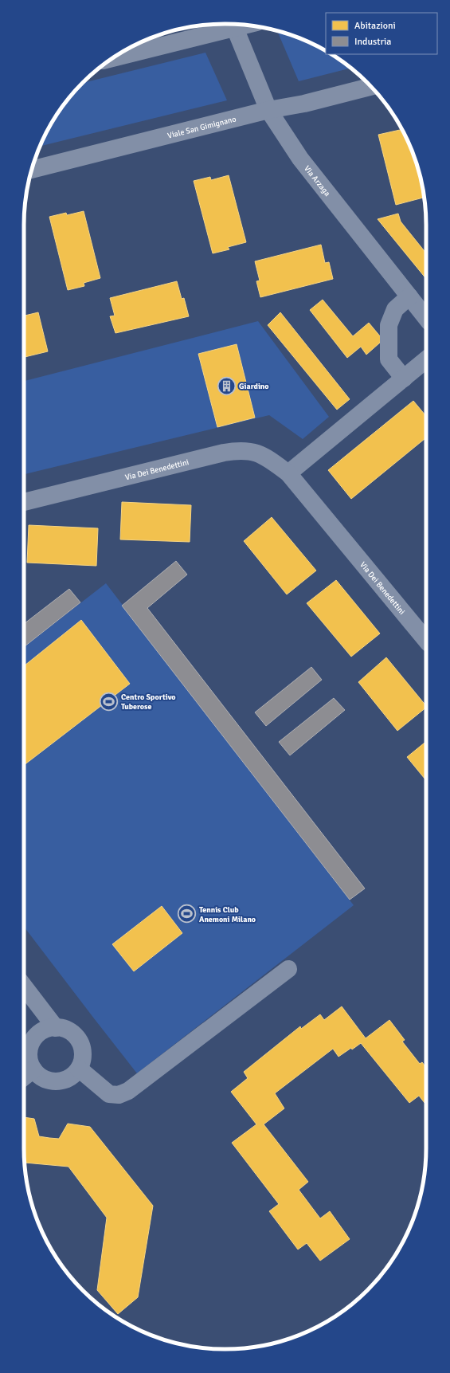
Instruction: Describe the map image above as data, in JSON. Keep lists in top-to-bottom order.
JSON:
{
  "streets": {
    "street": ["Viale San Gimignano", "Via Arzaga", "Via Dei Benedettini"]
  },
  "crossings": [
    ["Viale San Gimignano", "Via Arzaga"]
  ],
  "places": {
    "building": ["Giardino"],
    "sports": ["Centro Sportivo Tuberose", "Tennis Club Anemoni Milano"]
  },
  "legend": ["Abitazioni", "Industria"]
}
